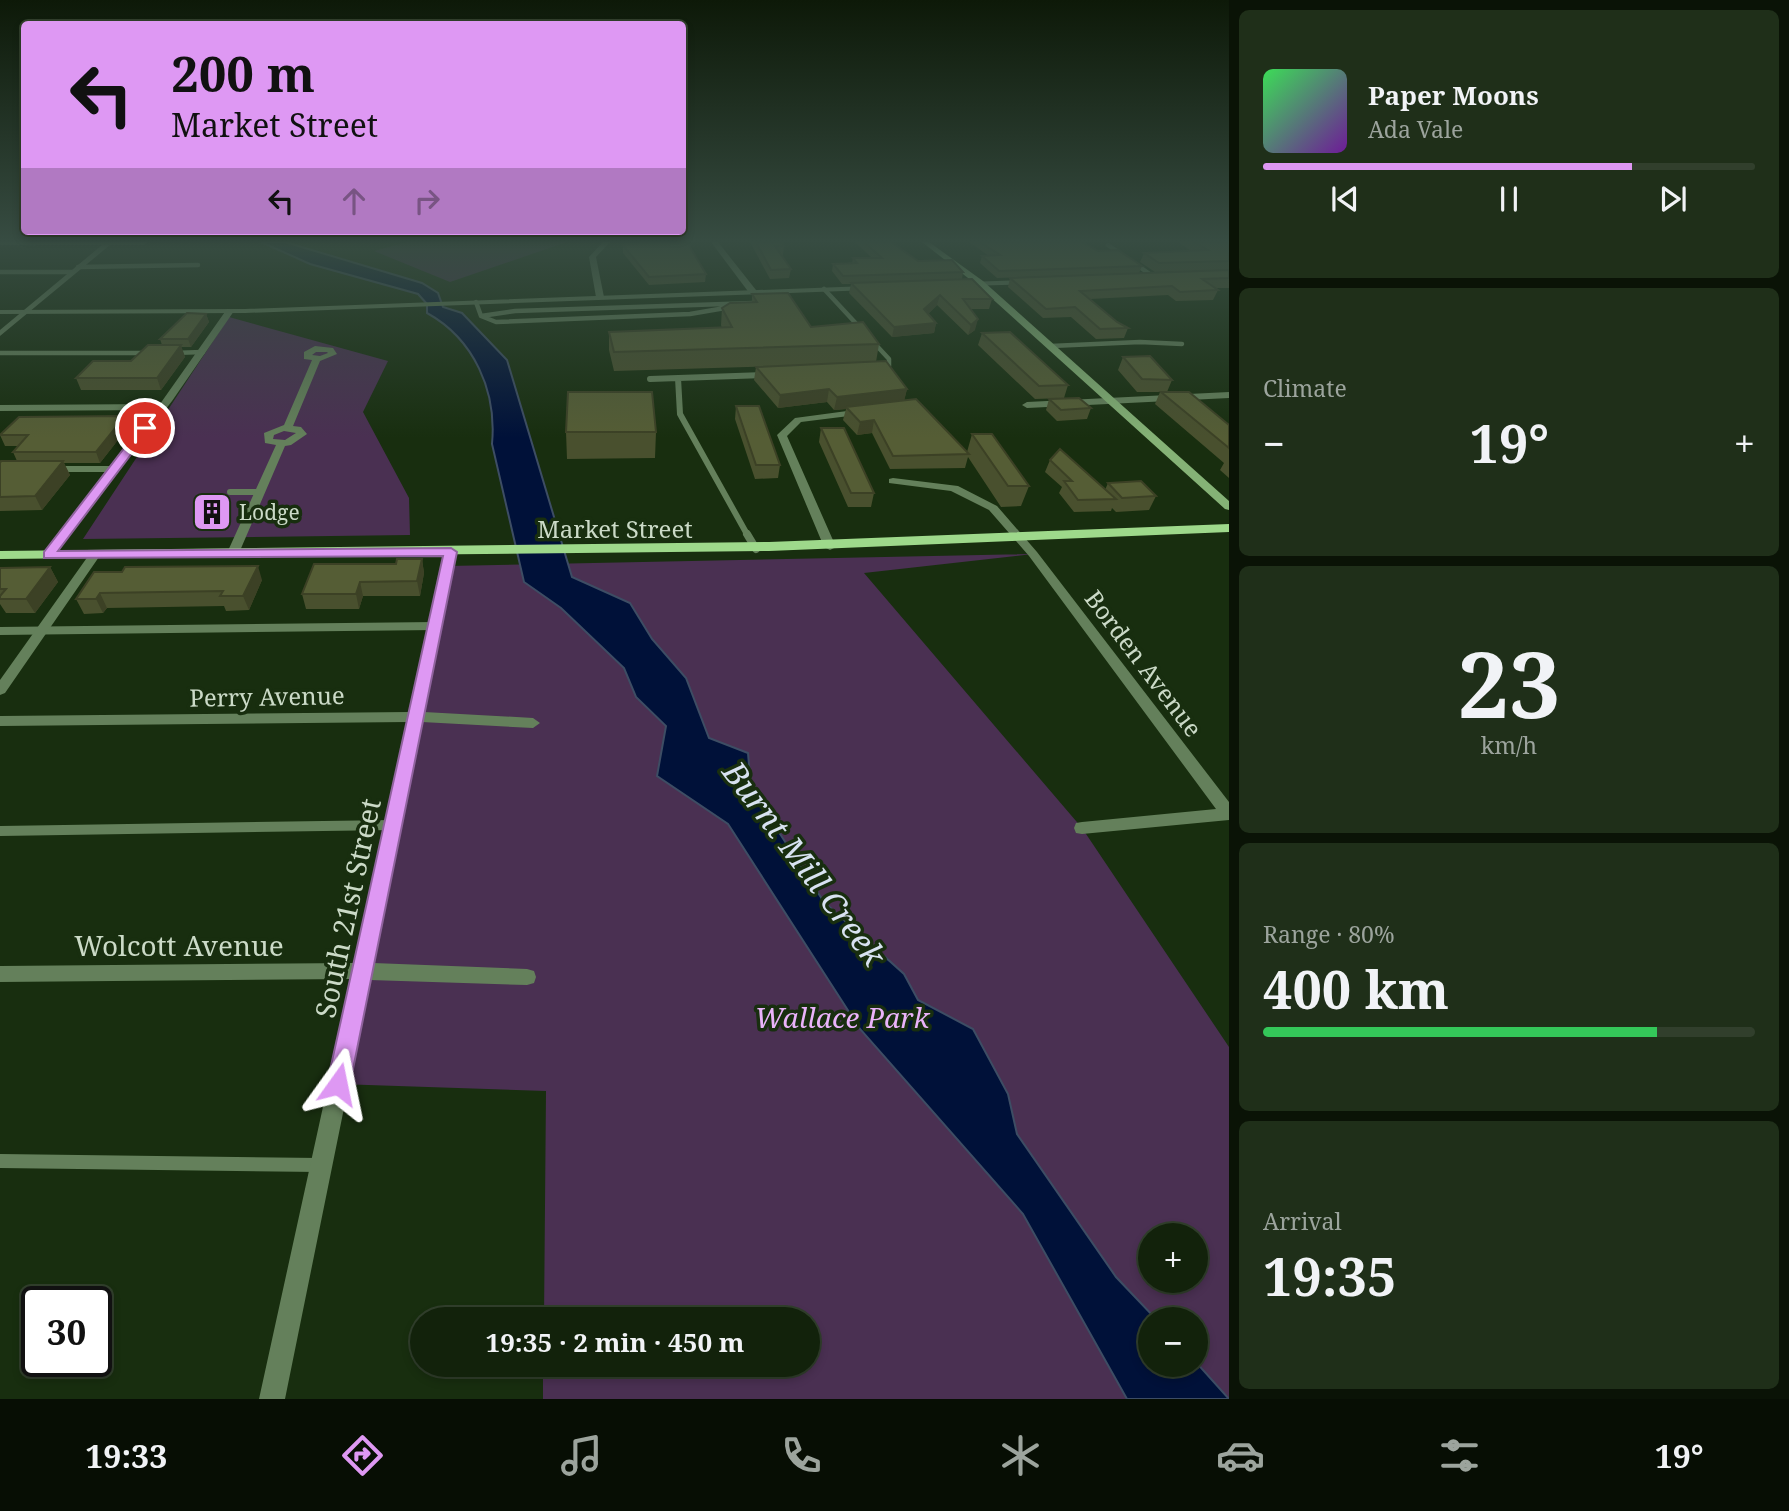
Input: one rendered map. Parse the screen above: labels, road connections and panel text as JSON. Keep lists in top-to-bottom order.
{
  "streets": {
    "main road": ["Market Street"],
    "street": [
      "Borden Avenue",
      "Perry Avenue",
      "South 21st Street",
      "Wolcott Avenue"
    ]
  },
  "crossings": [
    ["Market Street", "Borden Avenue"],
    ["Market Street", "South 21st Street"],
    ["Perry Avenue", "South 21st Street"],
    ["South 21st Street", "Wolcott Avenue"]
  ],
  "water": ["Burnt Mill Creek"],
  "parks": ["Wallace Park"],
  "places": {
    "building": ["Lodge"]
  },
  "page": {
    "turn": ["200 m", "Market Street"],
    "song": ["Paper Moons", "Ada Vale"],
    "tile": [
      "Climate",
      ["23", "km/h"],
      ["Range · 80%", "400 km"],
      ["Arrival", "19:35"]
    ],
    "heat": ["−", "19°", "+"],
    "map_buttons": ["+", "−"],
    "limit": "30",
    "trip": "19:35 · 2 min · 450 m",
    "tabs": ["19:33", "19°"]
  }
}
